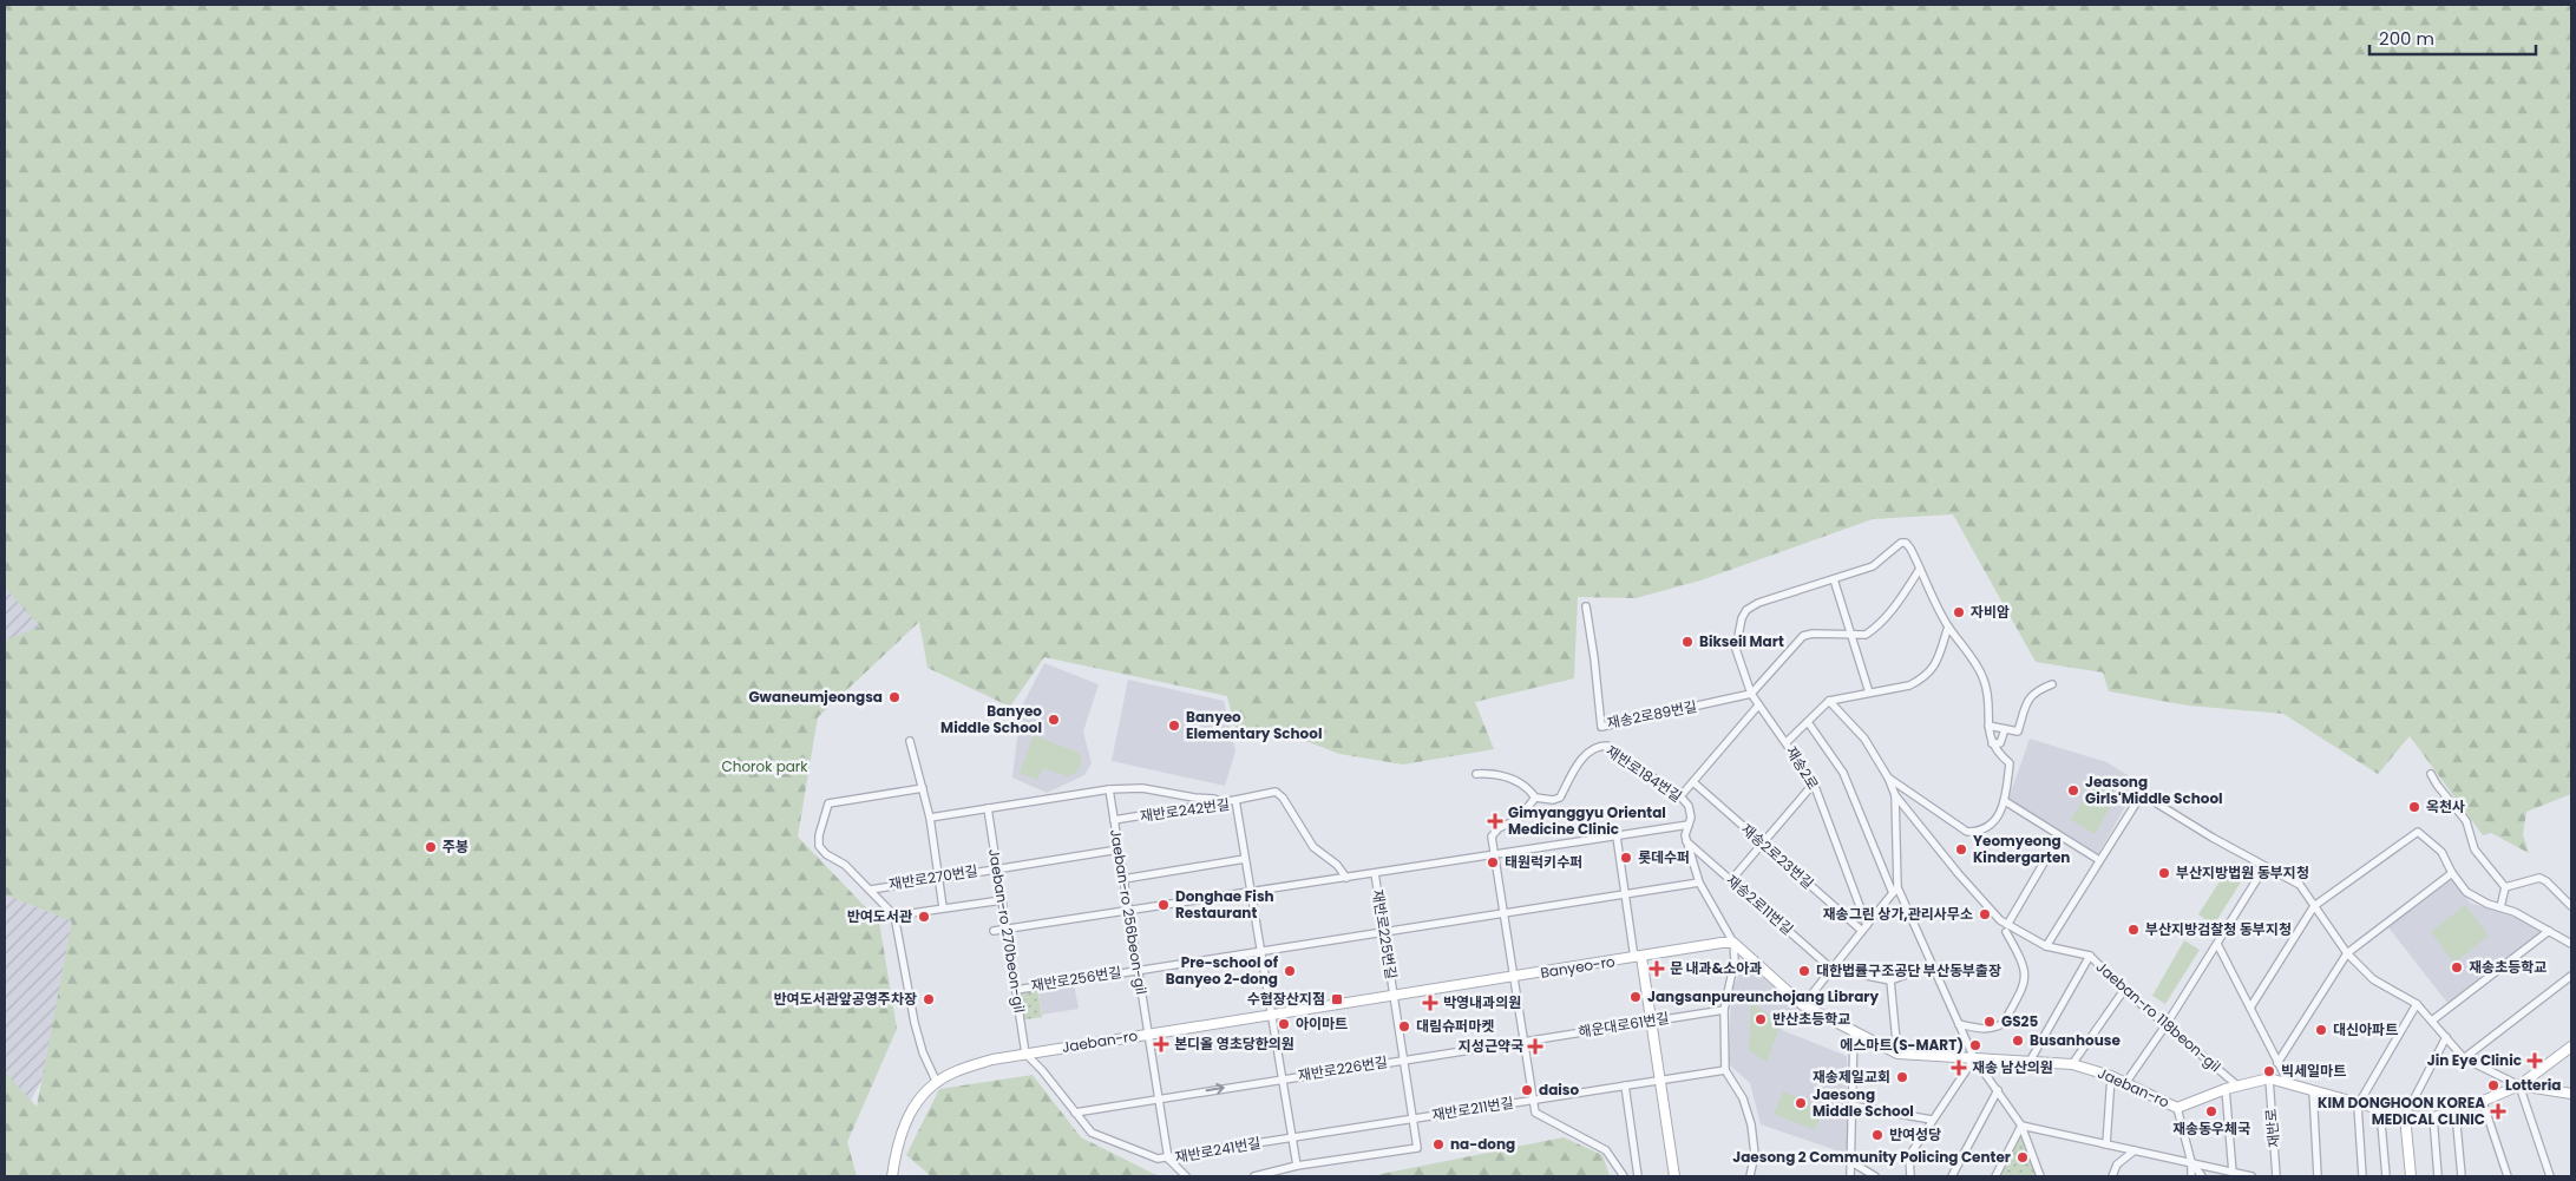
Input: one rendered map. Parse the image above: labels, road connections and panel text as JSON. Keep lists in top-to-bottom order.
{
  "streets": {
    "main road": ["Banyeo-ro", "Jaeban-ro"],
    "street": [
      "재송2로89번길",
      "재송2로",
      "재반로184번길",
      "재반로242번길",
      "재송2로23번길",
      "재반로270번길",
      "재송2로11번길",
      "Jaeban-ro 256beon-gil",
      "Jaeban-ro 270beon-gil",
      "재반로225번길",
      "재반로256번길",
      "Jaeban-ro 118beon-gil",
      "해운대로61번길",
      "재반로226번길",
      "재반로211번길",
      "재반로",
      "재반로241번길"
    ]
  },
  "crossings": [
    ["재송2로89번길", "재송2로"],
    ["재송2로", "재송2로23번길"],
    ["재반로184번길", "재송2로11번길"],
    ["재반로184번길", "Jaeban-ro"],
    ["재반로184번길", "재반로211번길"],
    ["재반로242번길", "Jaeban-ro 256beon-gil"],
    ["재반로242번길", "Jaeban-ro"],
    ["재반로270번길", "Jaeban-ro 270beon-gil"],
    ["Jaeban-ro 256beon-gil", "재반로256번길"],
    ["Jaeban-ro 256beon-gil", "Jaeban-ro"],
    ["Jaeban-ro 256beon-gil", "재반로241번길"],
    ["Jaeban-ro 270beon-gil", "재반로256번길"],
    ["Jaeban-ro 270beon-gil", "Jaeban-ro"],
    ["재반로225번길", "Jaeban-ro"],
    ["재반로225번길", "재반로226번길"],
    ["Banyeo-ro", "Jaeban-ro"],
    ["Banyeo-ro", "재반로211번길"],
    ["Jaeban-ro 118beon-gil", "Jaeban-ro"],
    ["해운대로61번길", "재반로211번길"],
    ["Jaeban-ro", "재반로226번길"],
    ["Jaeban-ro", "재반로211번길"],
    ["Jaeban-ro", "재반로"],
    ["재반로226번길", "재반로211번길"]
  ],
  "parks": ["Chorok park"],
  "places": {
    "other": [
      "자비암",
      "Bikseil Mart",
      "Gwaneumjeongsa",
      "Banyeo Middle School",
      "Banyeo Elementary School",
      "Jeasong Girls'Middle School",
      "옥천사",
      "주봉",
      "Yeomyeong Kindergarten",
      "롯데수퍼",
      "태원럭키수퍼",
      "부산지방법원 동부지청",
      "Donghae Fish Restaurant",
      "재송그린 상가,관리사무소",
      "반여도서관",
      "부산지방검찰청 동부지청",
      "재송초등학교",
      "Pre-school of Banyeo 2-dong",
      "대한법률구조공단 부산동부출장",
      "Jangsanpureunchojang Library",
      "반여도서관앞공영주차장",
      "반산초등학교",
      "GS25",
      "아이마트",
      "대림슈퍼마켓",
      "대신아파트",
      "Busanhouse",
      "에스마트(S-MART)",
      "빅세일마트",
      "재송제일교회",
      "Lotteria",
      "daiso",
      "Jaesong Middle School",
      "재송동우체국",
      "반여성당",
      "na-dong",
      "Jaesong 2 Community Policing Center"
    ],
    "health": [
      "Gimyanggyu Oriental Medicine Clinic",
      "문 내과&소아과",
      "박영내과의원",
      "본디올 영초당한의원",
      "지성근약국",
      "Jin Eye Clinic",
      "재송 남산의원",
      "KIM DONGHOON KOREA MEDICAL CLINIC"
    ],
    "transit": ["수협장산지점"]
  },
  "scale_bar": "200 m"
}
